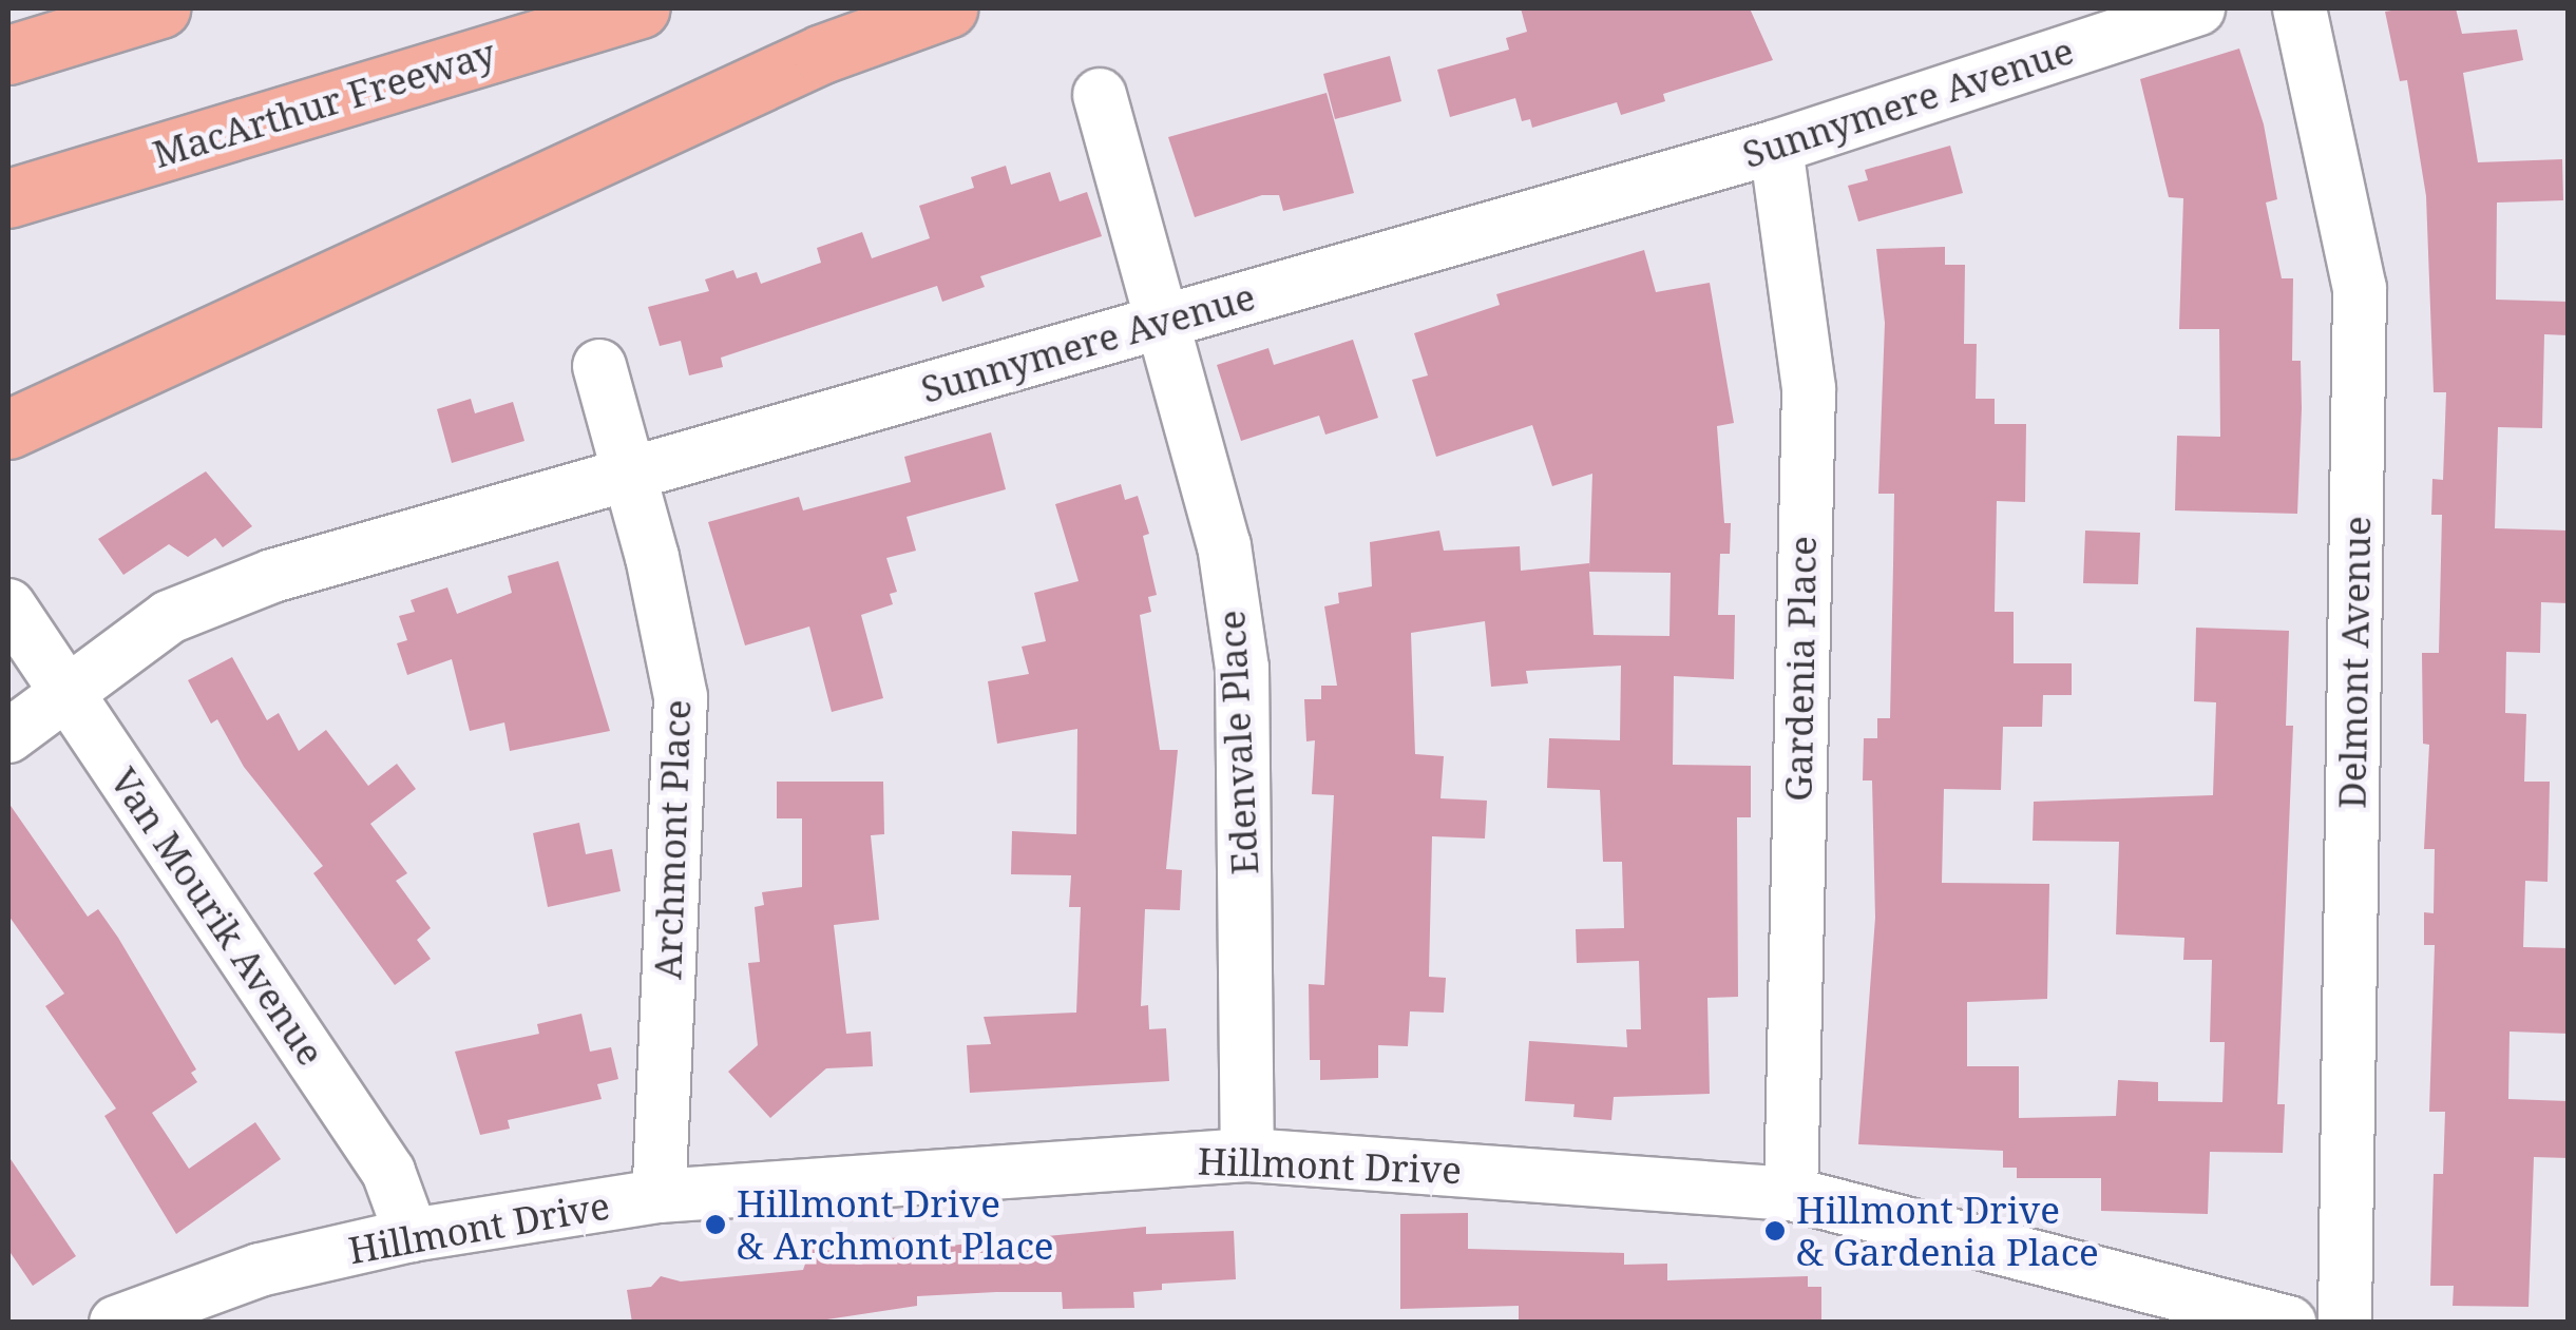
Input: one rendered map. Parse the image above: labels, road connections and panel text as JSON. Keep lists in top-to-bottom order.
{
  "streets": {
    "highway": ["MacArthur Freeway"],
    "street": [
      "Sunnymere Avenue",
      "Delmont Avenue",
      "Gardenia Place",
      "Edenvale Place",
      "Archmont Place",
      "Van Mourik Avenue",
      "Hillmont Drive"
    ]
  },
  "crossings": [
    ["Sunnymere Avenue", "Gardenia Place"],
    ["Sunnymere Avenue", "Edenvale Place"],
    ["Sunnymere Avenue", "Archmont Place"],
    ["Sunnymere Avenue", "Van Mourik Avenue"],
    ["Gardenia Place", "Hillmont Drive"],
    ["Edenvale Place", "Hillmont Drive"],
    ["Archmont Place", "Hillmont Drive"],
    ["Van Mourik Avenue", "Hillmont Drive"]
  ],
  "places": ["Hillmont Drive & Archmont Place", "Hillmont Drive & Gardenia Place"]
}
